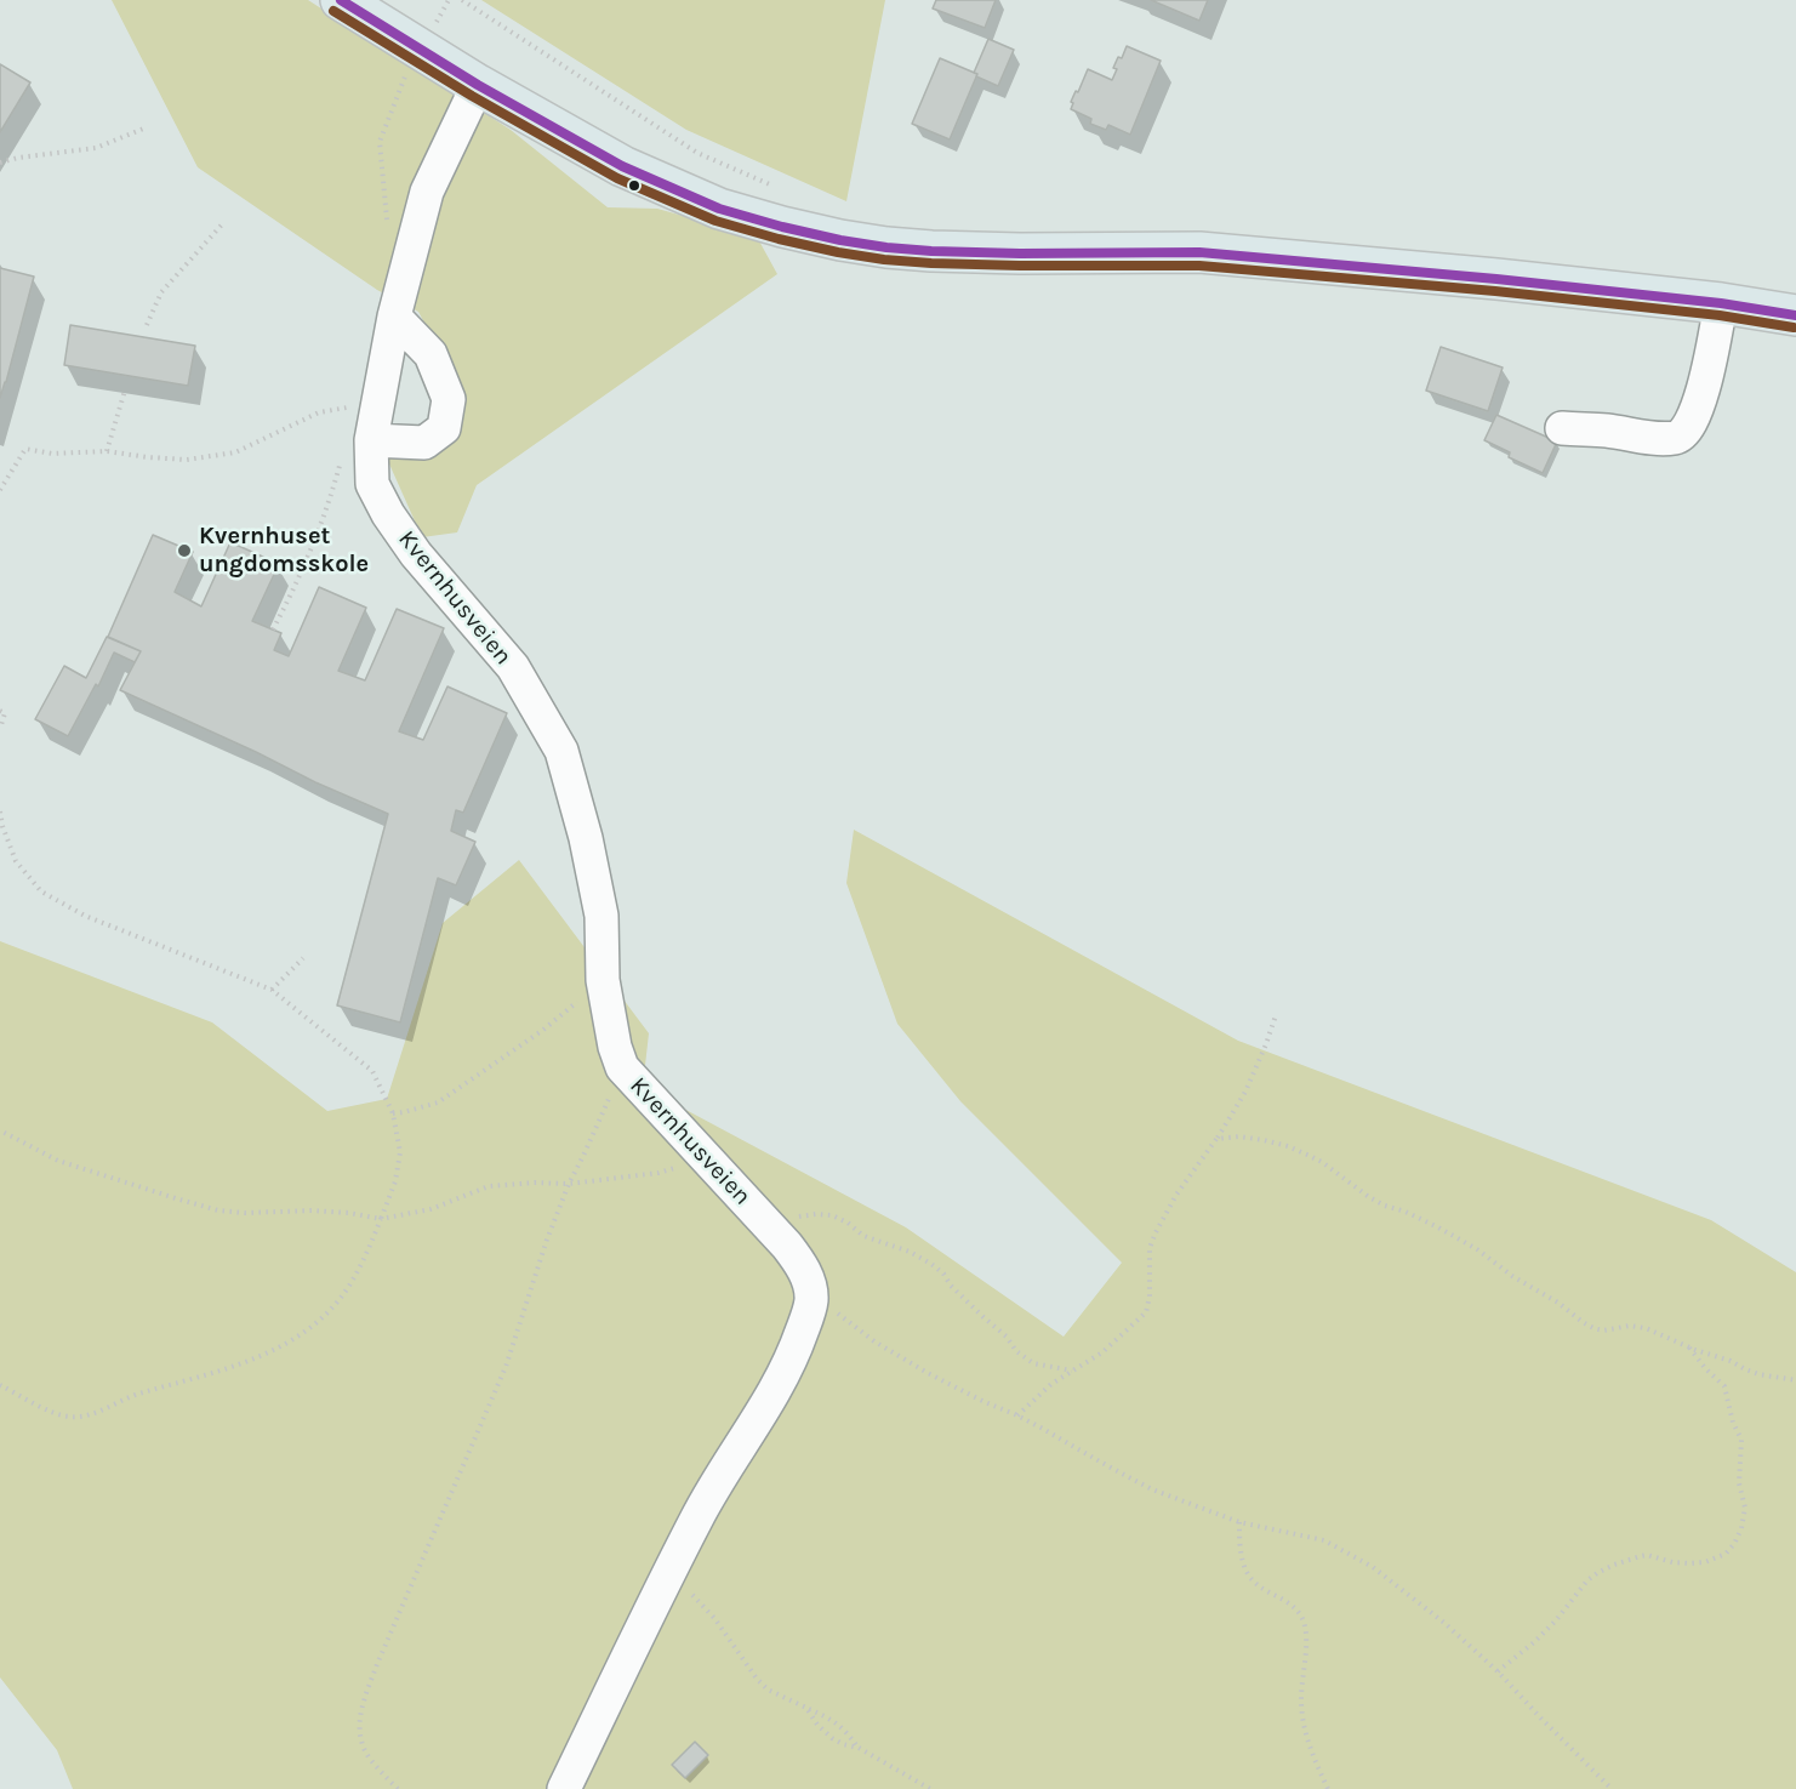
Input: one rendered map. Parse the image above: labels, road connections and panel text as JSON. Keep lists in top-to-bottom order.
{
  "streets": {
    "street": ["Kvernhusveien"]
  },
  "places": ["Kvernhuset ungdomsskole"]
}
